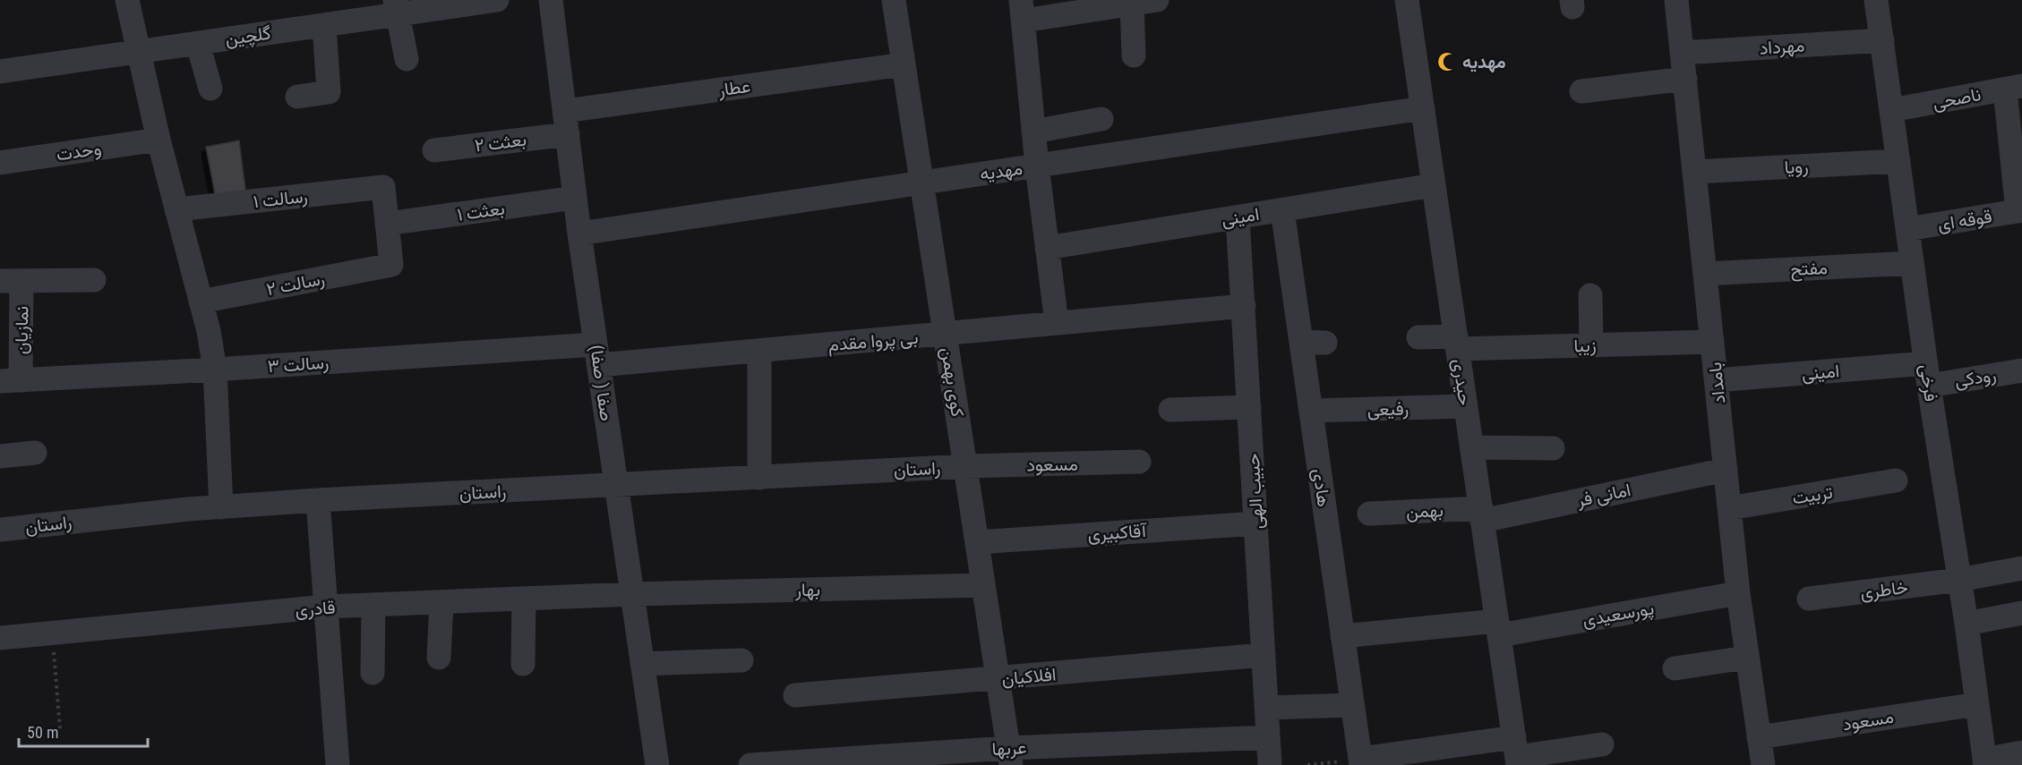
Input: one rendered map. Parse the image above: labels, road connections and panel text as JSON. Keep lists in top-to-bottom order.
{
  "streets": {
    "street": [
      "گلچین",
      "مهرداد",
      "عطار",
      "ناصحی",
      "بعثت ۲",
      "وحدت",
      "رویا",
      "مهدیه",
      "رسالت ۱",
      "بعثت ۱",
      "امینی",
      "قوقه ای",
      "مفتح",
      "رسالت ۲",
      "نمازیان",
      "بی پروا مقدم",
      "زیبا",
      "رسالت ۳",
      "رودکی",
      "کوی بهمن",
      "حیدری",
      "صفا ( صفا)",
      "بامداد",
      "فرخی",
      "رفیعی",
      "مسعود",
      "راستان",
      "هادی",
      "حبیب الهی",
      "امانی فر",
      "تربیت",
      "بهمن",
      "آقاکبیری",
      "بهار",
      "خاطری",
      "قادری",
      "پورسعیدی",
      "افلاکیان",
      "عربها"
    ]
  },
  "crossings": [
    ["مهرداد", "بامداد"],
    ["مهرداد", "فرخی"],
    ["عطار", "کوی بهمن"],
    ["عطار", "صفا ( صفا)"],
    ["ناصحی", "فرخی"],
    ["بعثت ۲", "صفا ( صفا)"],
    ["رویا", "بامداد"],
    ["رویا", "فرخی"],
    ["مهدیه", "کوی بهمن"],
    ["مهدیه", "حیدری"],
    ["مهدیه", "صفا ( صفا)"],
    ["رسالت ۱", "بعثت ۱"],
    ["رسالت ۱", "رسالت ۲"],
    ["بعثت ۱", "رسالت ۲"],
    ["بعثت ۱", "صفا ( صفا)"],
    ["امینی", "رودکی"],
    ["امینی", "حیدری"],
    ["امینی", "بامداد"],
    ["امینی", "فرخی"],
    ["امینی", "هادی"],
    ["امینی", "حبیب الهی"],
    ["قوقه ای", "فرخی"],
    ["مفتح", "بامداد"],
    ["مفتح", "فرخی"],
    ["نمازیان", "رسالت ۳"],
    ["بی پروا مقدم", "رسالت ۳"],
    ["بی پروا مقدم", "کوی بهمن"],
    ["بی پروا مقدم", "صفا ( صفا)"],
    ["بی پروا مقدم", "حبیب الهی"],
    ["زیبا", "حیدری"],
    ["زیبا", "بامداد"],
    ["رسالت ۳", "صفا ( صفا)"],
    ["رودکی", "فرخی"],
    ["کوی بهمن", "مسعود"],
    ["کوی بهمن", "راستان"],
    ["کوی بهمن", "آقاکبیری"],
    ["کوی بهمن", "بهار"],
    ["کوی بهمن", "افلاکیان"],
    ["کوی بهمن", "عربها"],
    ["حیدری", "رفیعی"],
    ["حیدری", "امانی فر"],
    ["حیدری", "بهمن"],
    ["حیدری", "پورسعیدی"],
    ["صفا ( صفا)", "راستان"],
    ["صفا ( صفا)", "بهار"],
    ["صفا ( صفا)", "قادری"],
    ["بامداد", "مسعود"],
    ["بامداد", "امانی فر"],
    ["بامداد", "تربیت"],
    ["بامداد", "پورسعیدی"],
    ["فرخی", "مسعود"],
    ["فرخی", "خاطری"],
    ["رفیعی", "هادی"],
    ["مسعود", "راستان"],
    ["هادی", "پورسعیدی"],
    ["حبیب الهی", "آقاکبیری"],
    ["حبیب الهی", "افلاکیان"],
    ["حبیب الهی", "عربها"],
    ["امانی فر", "بهمن"],
    ["بهار", "قادری"]
  ],
  "places": {
    "mosque": ["مهدیه"]
  },
  "scale_bar": "50 m"
}
